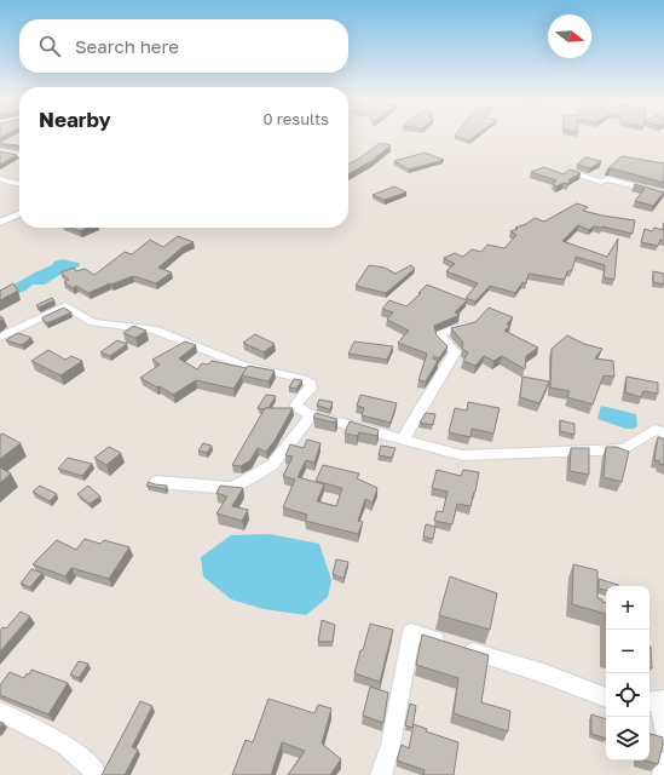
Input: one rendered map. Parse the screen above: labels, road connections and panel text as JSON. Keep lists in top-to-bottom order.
{
  "north": "right",
  "page": {
    "search": "Search here",
    "heading": ["Nearby", "0 results"],
    "map_buttons": ["+", "−"]
  }
}
